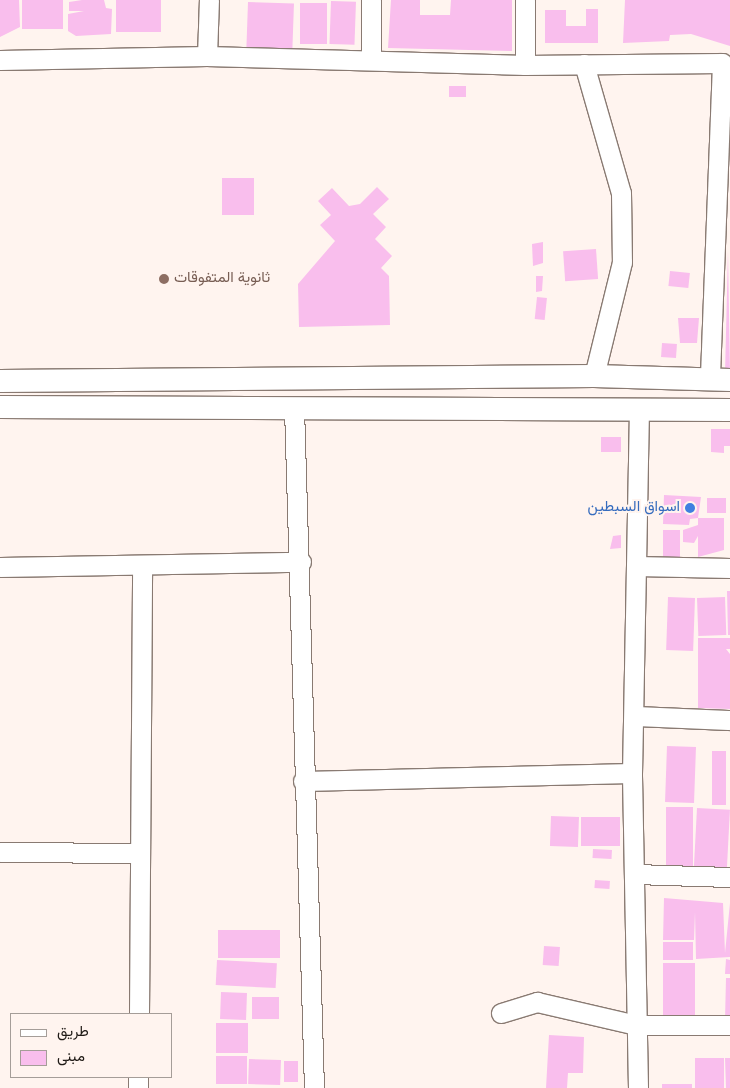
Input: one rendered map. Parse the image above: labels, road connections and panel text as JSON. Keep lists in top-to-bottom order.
{
  "places": ["ثانوية المتفوقات", "اسواق السبطين"],
  "legend": ["طريق", "مبنى"]
}
